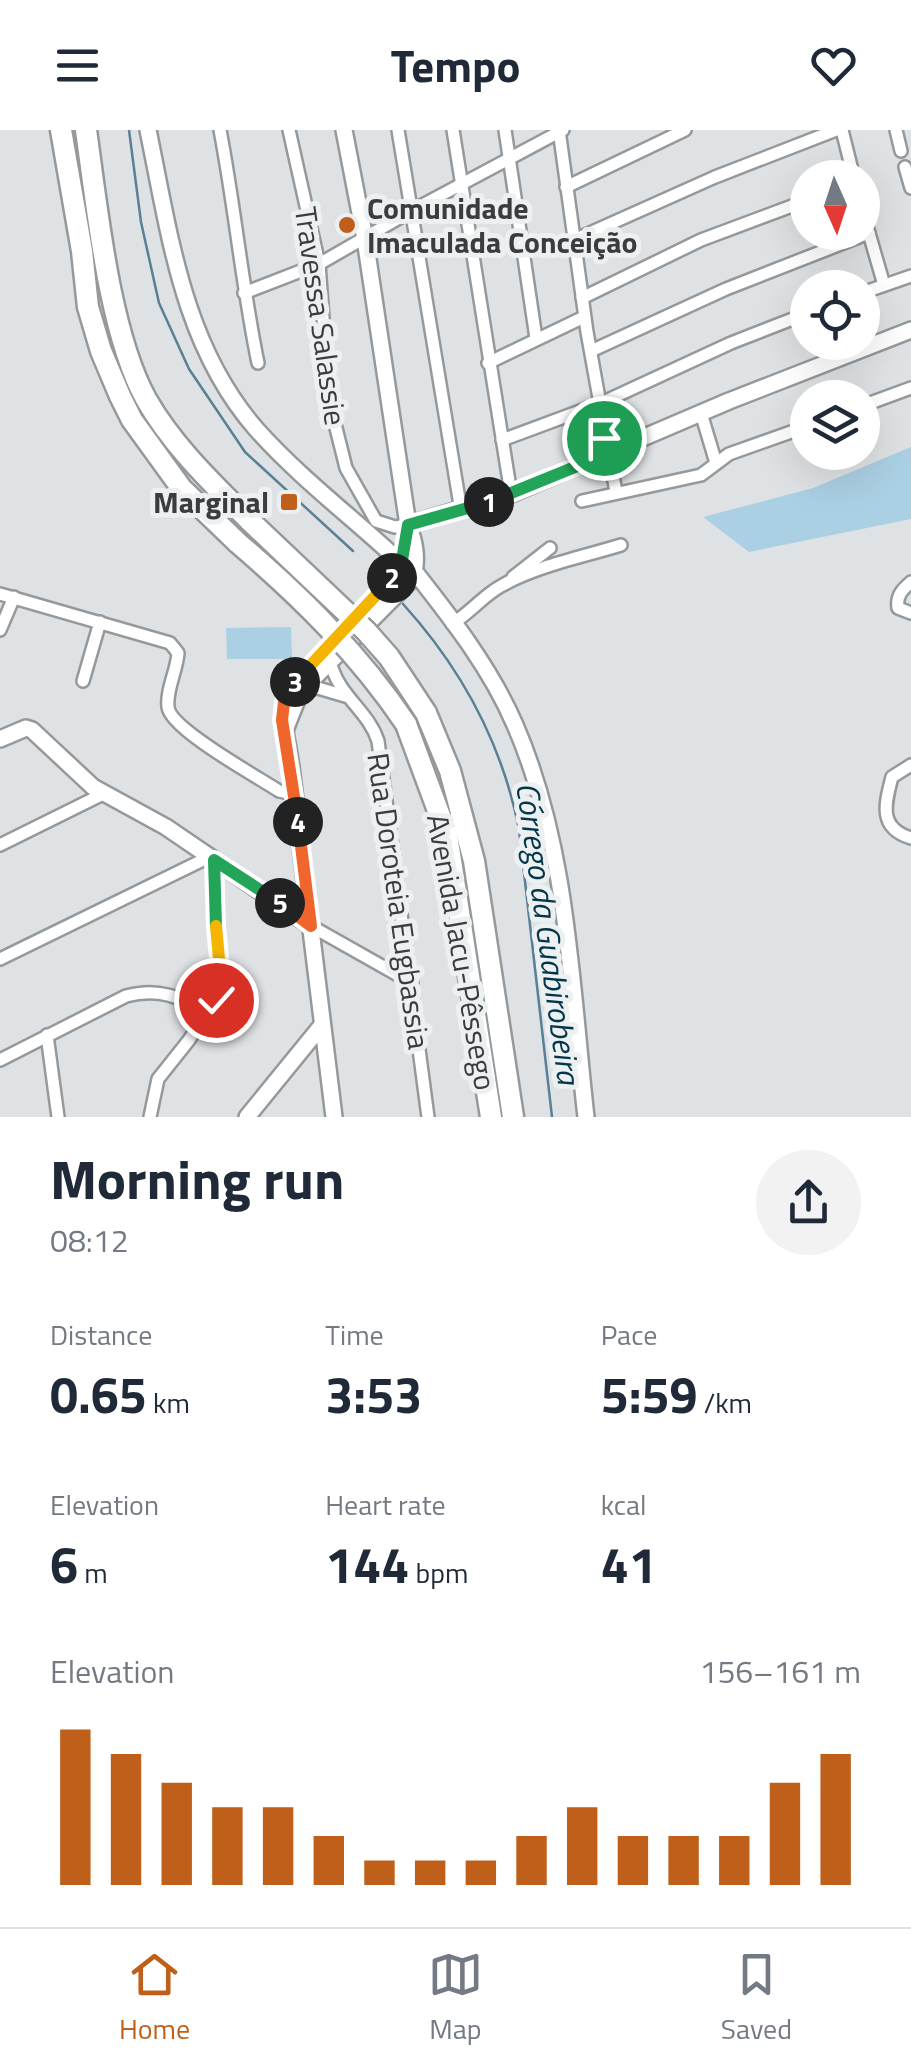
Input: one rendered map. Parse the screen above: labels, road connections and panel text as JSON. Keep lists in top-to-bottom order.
{
  "streets": {
    "highway": ["Avenida Jacu-Pêssego"],
    "street": ["Travessa Salassie", "Rua Doroteia Eugbassia"]
  },
  "water": ["Córrego da Guabirobeira"],
  "places": {
    "other": ["Comunidade Imaculada Conceição"],
    "transit": ["Marginal"]
  },
  "north": "bottom",
  "page": {
    "header": "Tempo",
    "pins": [
      "1",
      "2",
      "3",
      "4",
      "5"
    ],
    "heading": ["Morning run", "08:12"],
    "stats": [
      ["Distance", "0.65 km"],
      ["Time", "3:53"],
      ["Pace", "5:59 /km"],
      ["Elevation", "6 m"],
      ["Heart rate", "144 bpm"],
      ["kcal", "41"]
    ],
    "chart": ["Elevation", "156–161 m"],
    "tabs": ["Home", "Map", "Saved"]
  }
}
